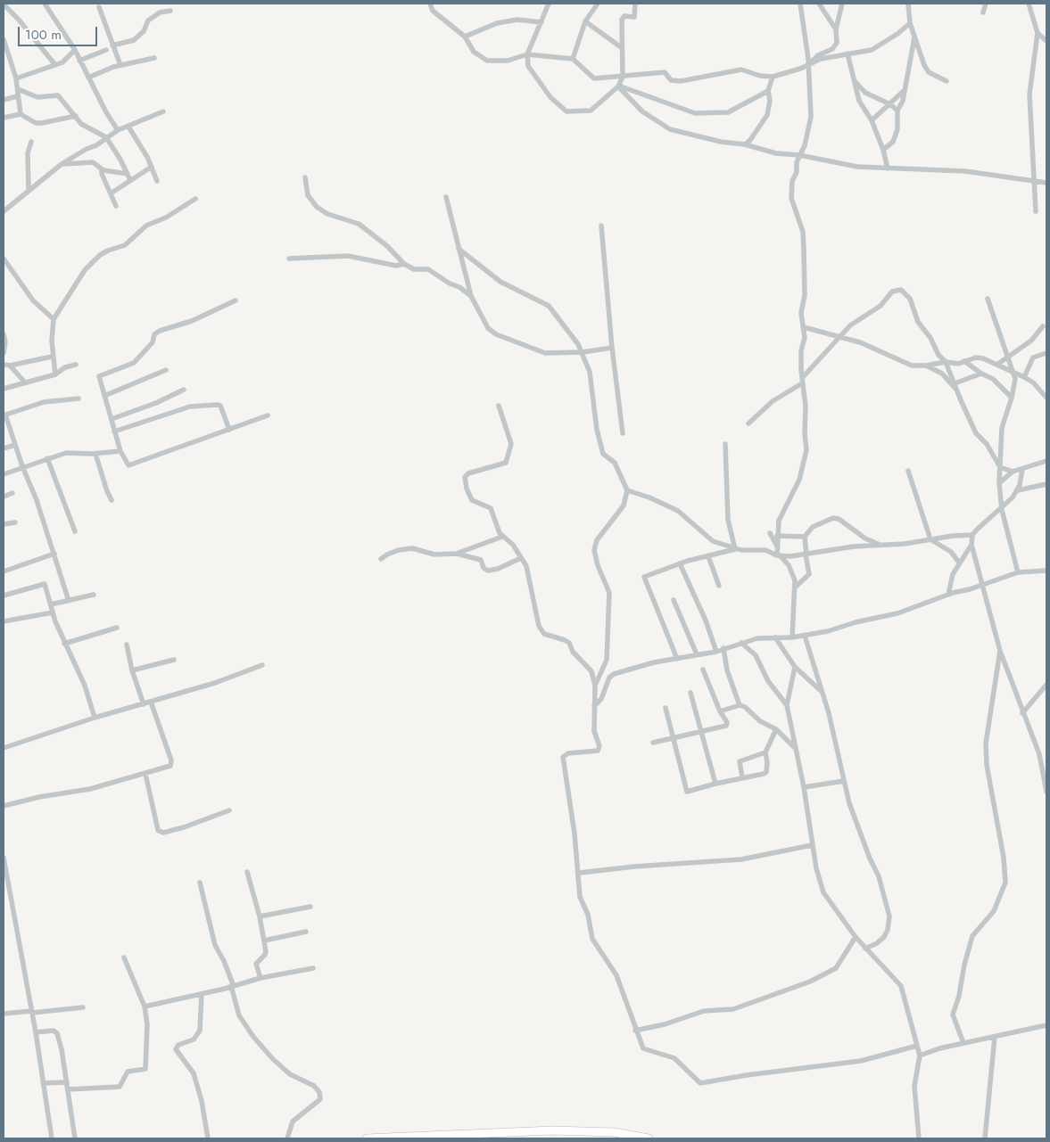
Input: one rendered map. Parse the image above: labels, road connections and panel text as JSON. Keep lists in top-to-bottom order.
{
  "scale_bar": "100 m"
}
